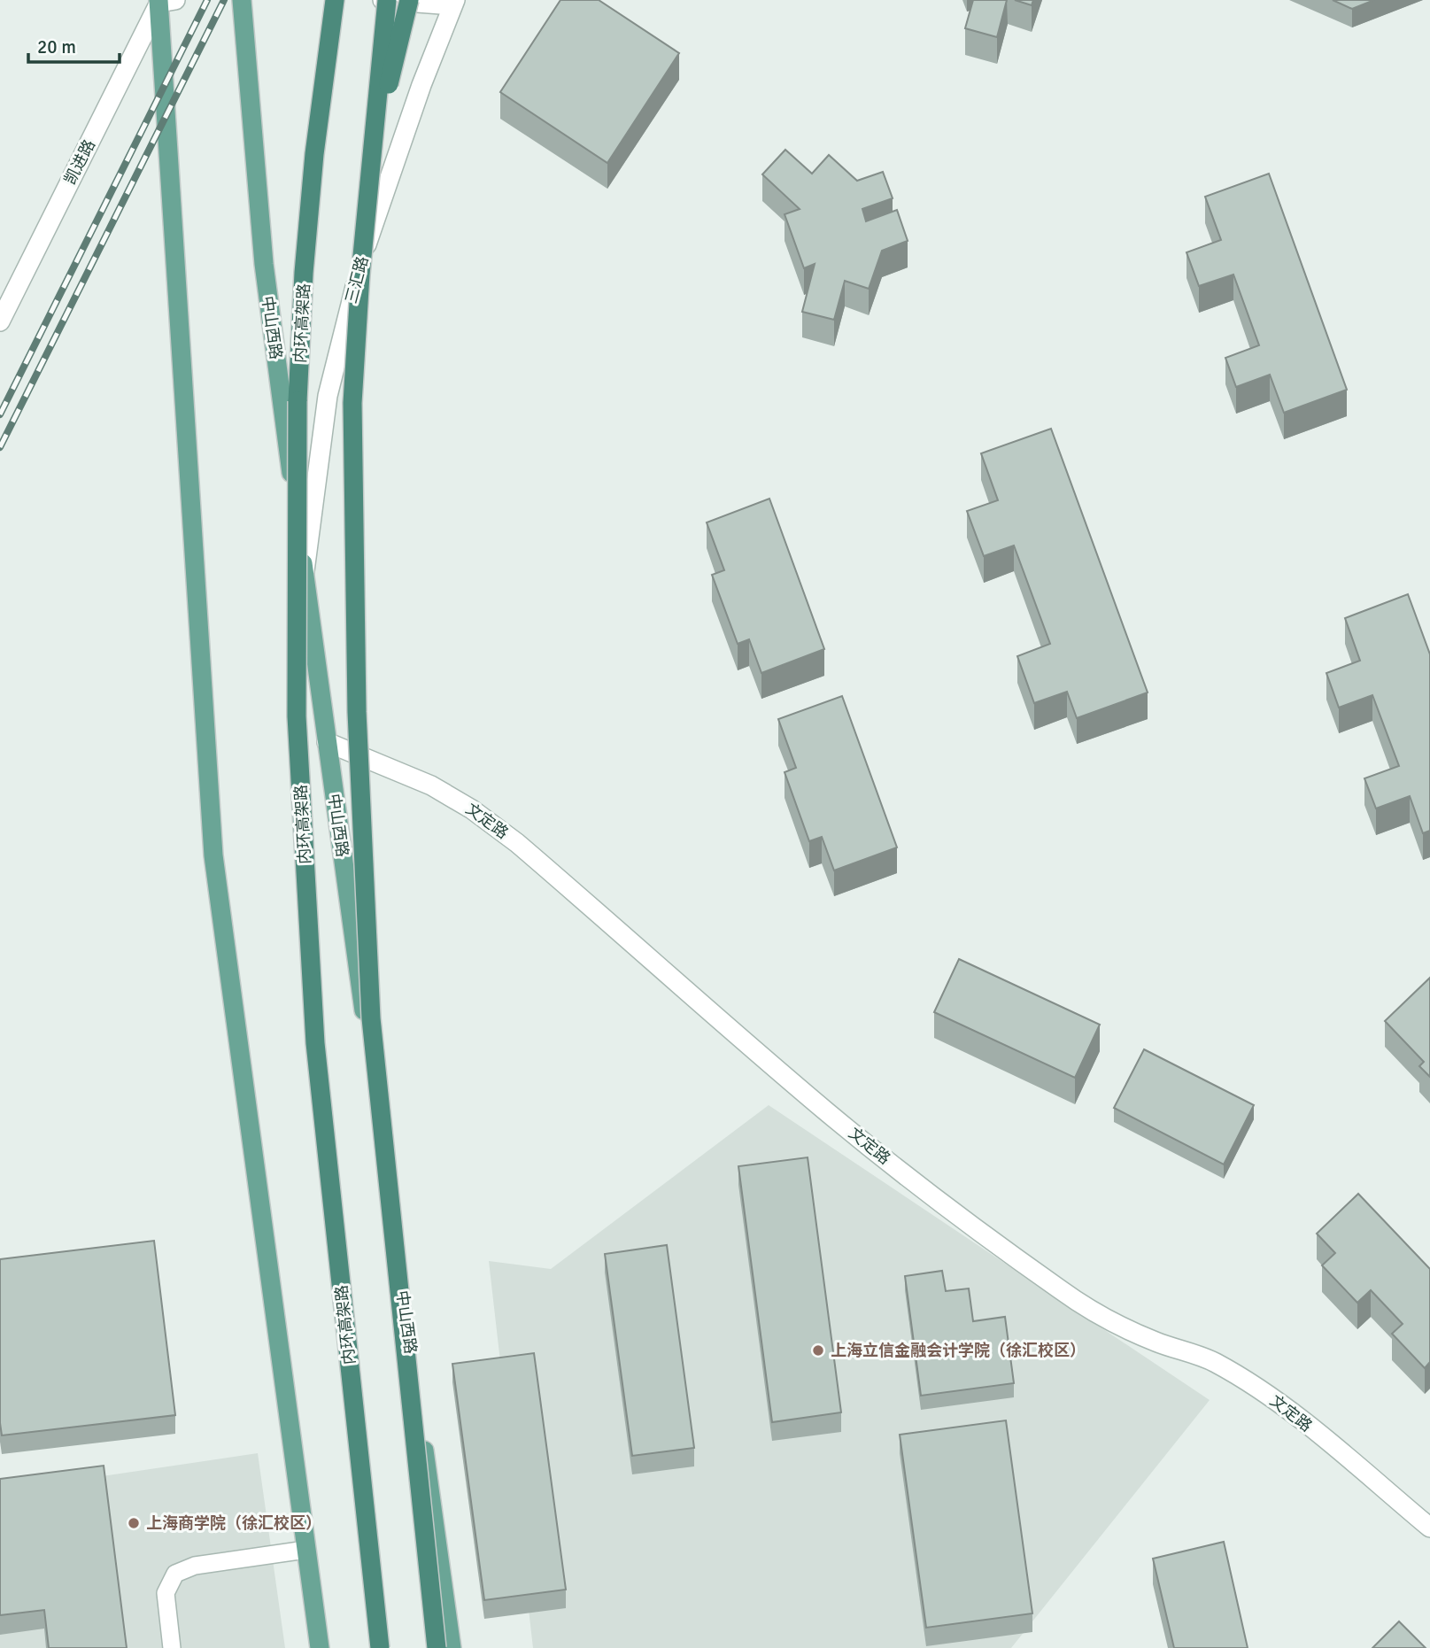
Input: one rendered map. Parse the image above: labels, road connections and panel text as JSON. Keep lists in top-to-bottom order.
{
  "streets": {
    "highway": ["内环高架路"],
    "main road": ["中山西路"],
    "street": ["凯进路", "三汇路", "文定路"]
  },
  "crossings": [
    ["三汇路", "中山西路"],
    ["中山西路", "文定路"]
  ],
  "places": ["上海立信金融会计学院（徐汇校区）", "上海商学院（徐汇校区）"],
  "scale_bar": "20 m"
}
